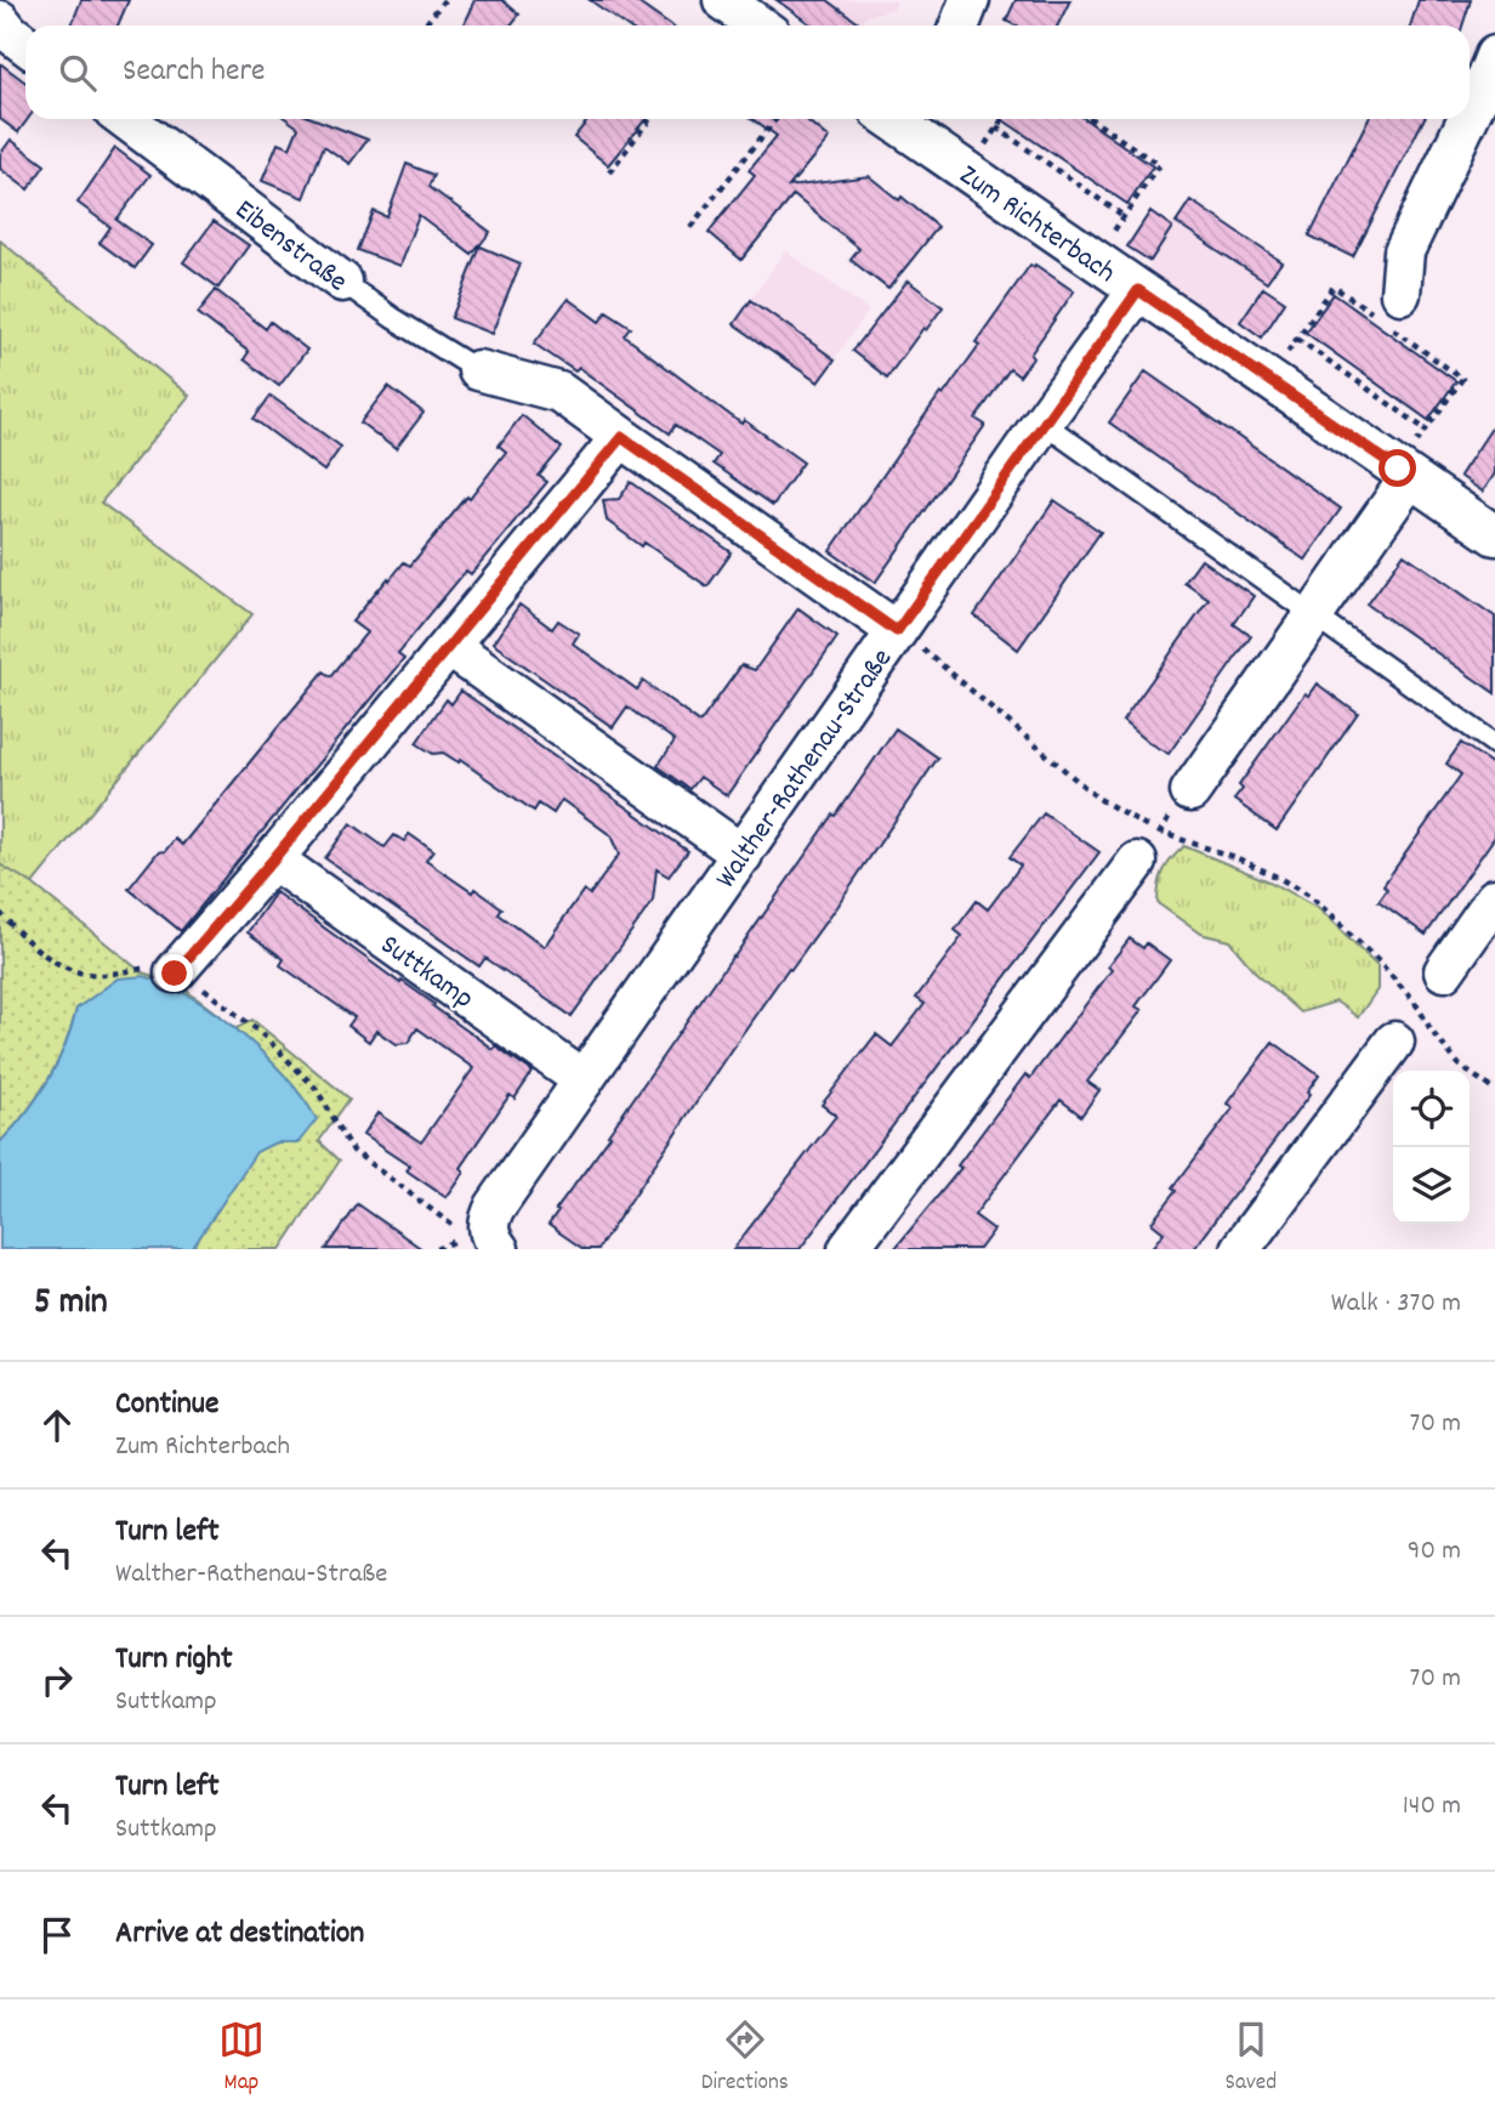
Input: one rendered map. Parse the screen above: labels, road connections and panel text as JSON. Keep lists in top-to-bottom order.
{
  "streets": {
    "street": [
      "Zum Richterbach",
      "Eibenstraße",
      "Walther-Rathenau-Straße",
      "Suttkamp"
    ]
  },
  "crossings": [
    ["Zum Richterbach", "Walther-Rathenau-Straße"],
    ["Walther-Rathenau-Straße", "Suttkamp"]
  ],
  "page": {
    "search": "Search here",
    "heading": ["5 min", "Walk · 370 m"],
    "list": [
      ["Continue", "Zum Richterbach", "70 m"],
      ["Turn left", "Walther-Rathenau-Straße", "90 m"],
      ["Turn right", "Suttkamp", "70 m"],
      ["Turn left", "Suttkamp", "140 m"],
      "Arrive at destination"
    ],
    "nav": ["Map", "Directions", "Saved"]
  }
}
